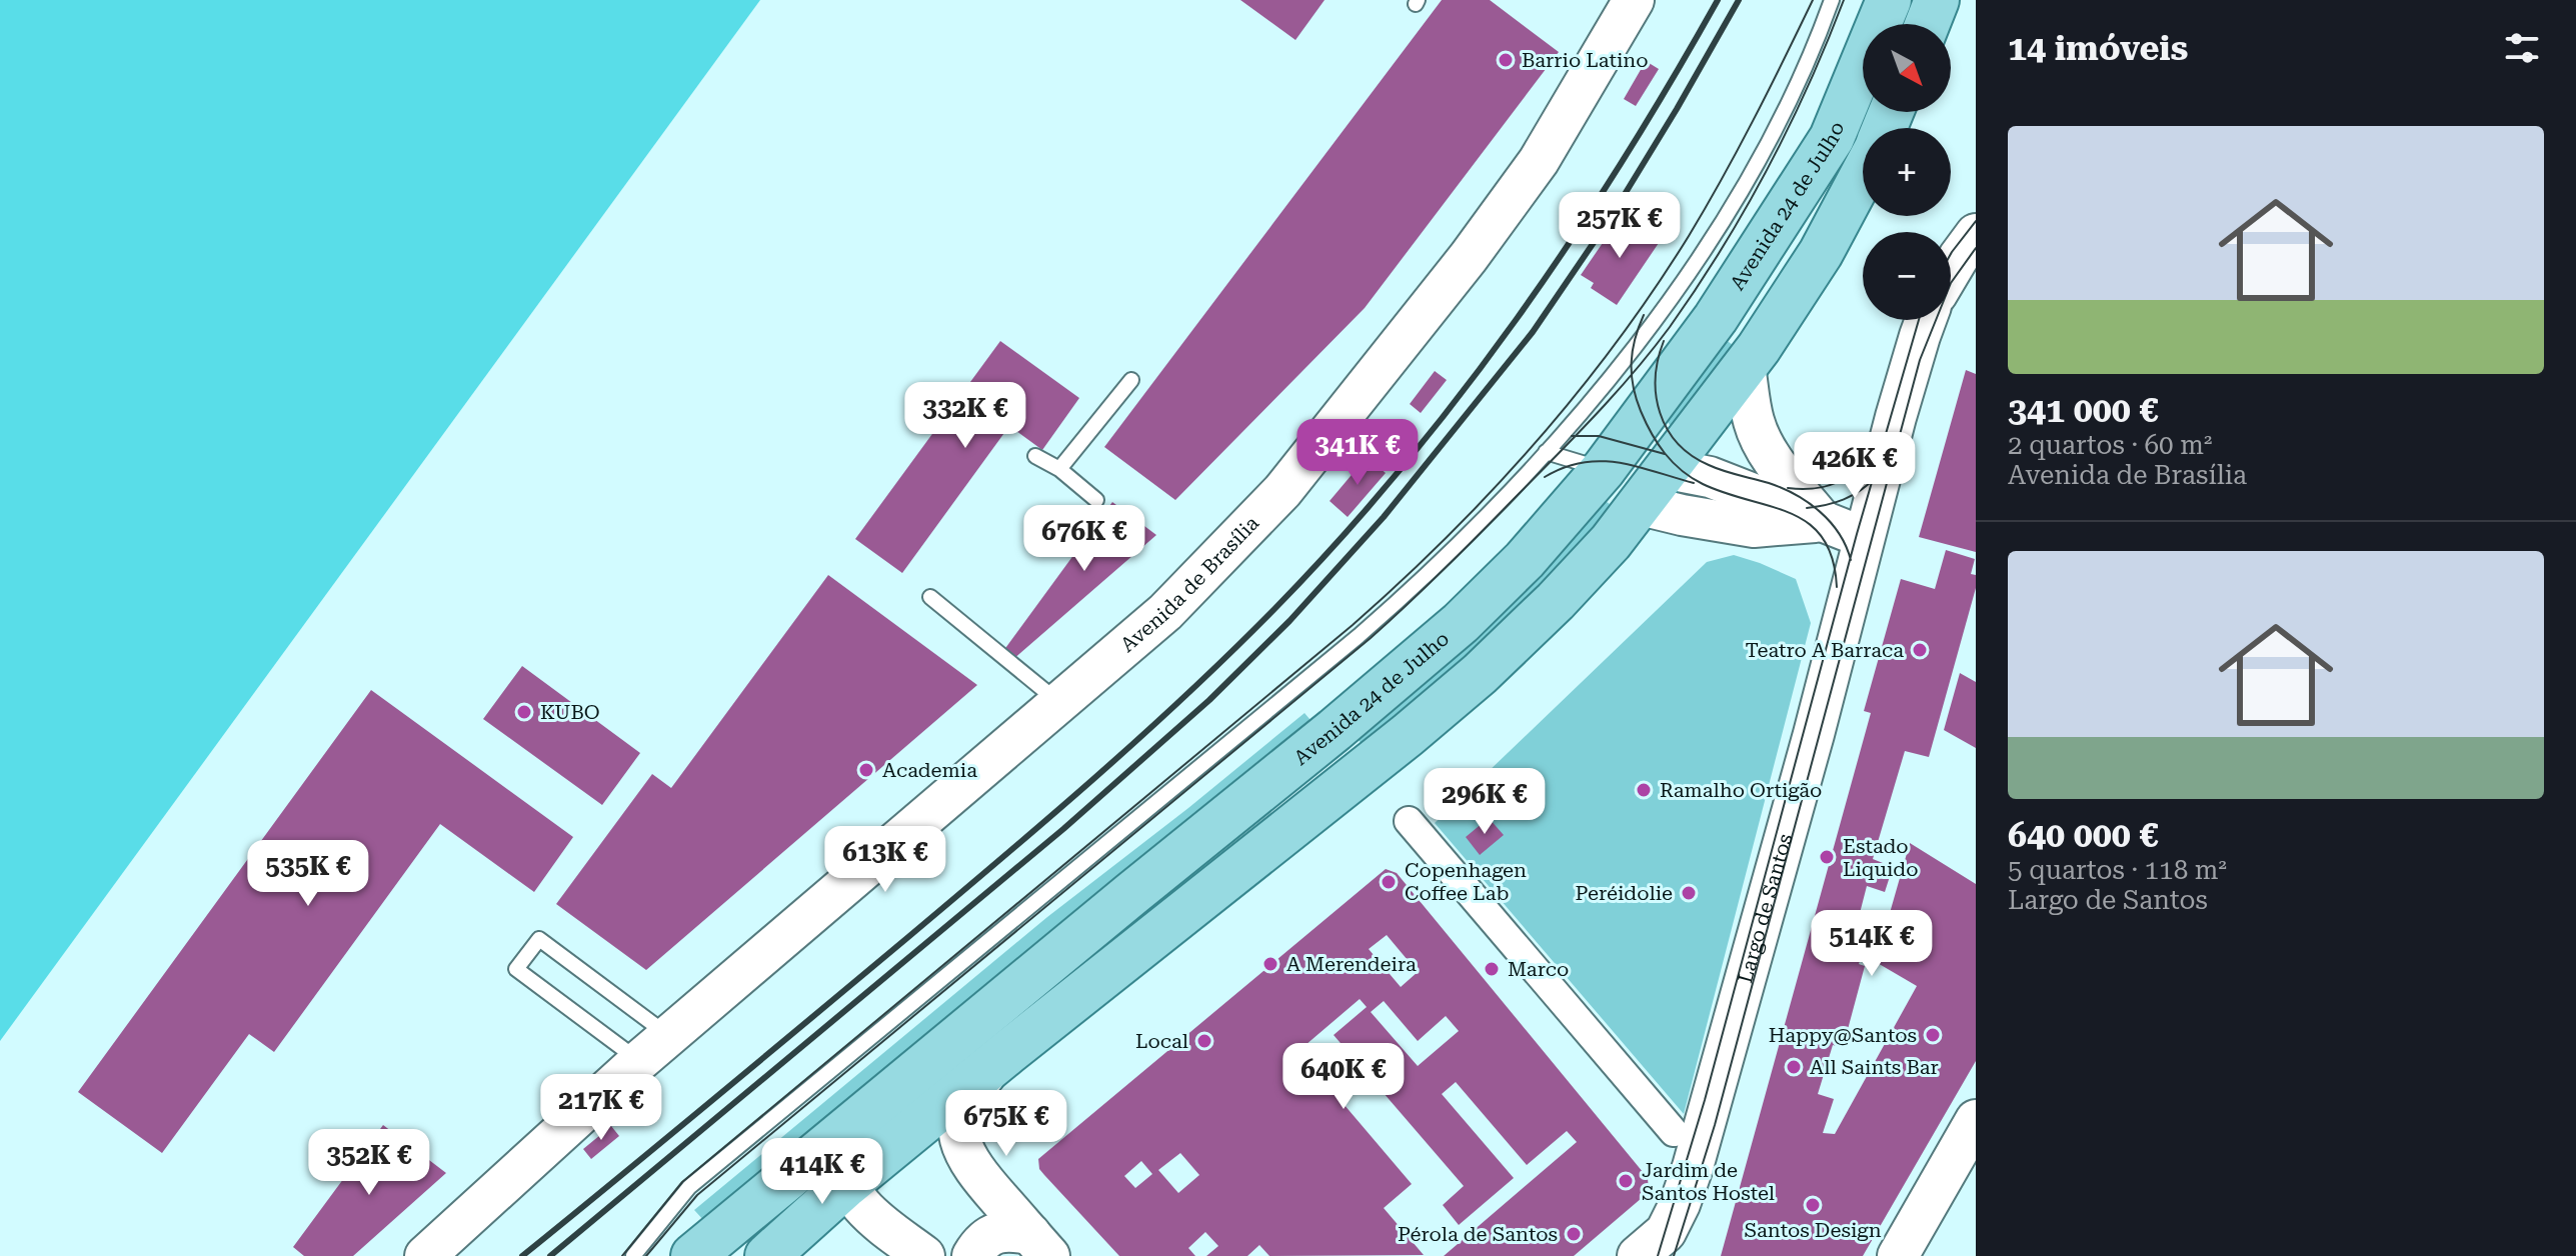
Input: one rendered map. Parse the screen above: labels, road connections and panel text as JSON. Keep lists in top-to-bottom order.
{
  "streets": {
    "main road": ["Avenida 24 de Julho"],
    "street": ["Avenida de Brasília", "Largo de Santos"]
  },
  "places": [
    "Barrio Latino",
    "Teatro A Barraca",
    "KUBO",
    "Academia",
    "Ramalho Ortigão",
    "Estado Liquido",
    "Copenhagen Coffee Lab",
    "Peréidolie",
    "A Merendeira",
    "Marco",
    "Happy@Santos",
    "Local",
    "All Saints Bar",
    "Jardim de Santos Hostel",
    "Santos Design",
    "Pérola de Santos"
  ],
  "north": "bottom right",
  "page": {
    "heading": "14 imóveis",
    "map_buttons": ["+", "−"],
    "list": [
      {
        "name": "341 000 €",
        "note": "2 quartos · 60 m² · Avenida de Brasília"
      },
      {
        "name": "640 000 €",
        "note": "5 quartos · 118 m² · Largo de Santos"
      }
    ],
    "price": [
      "257K €",
      "332K €",
      "341K €",
      "426K €",
      "676K €",
      "296K €",
      "613K €",
      "535K €",
      "514K €",
      "640K €",
      "217K €",
      "675K €",
      "352K €",
      "414K €"
    ]
  }
}
